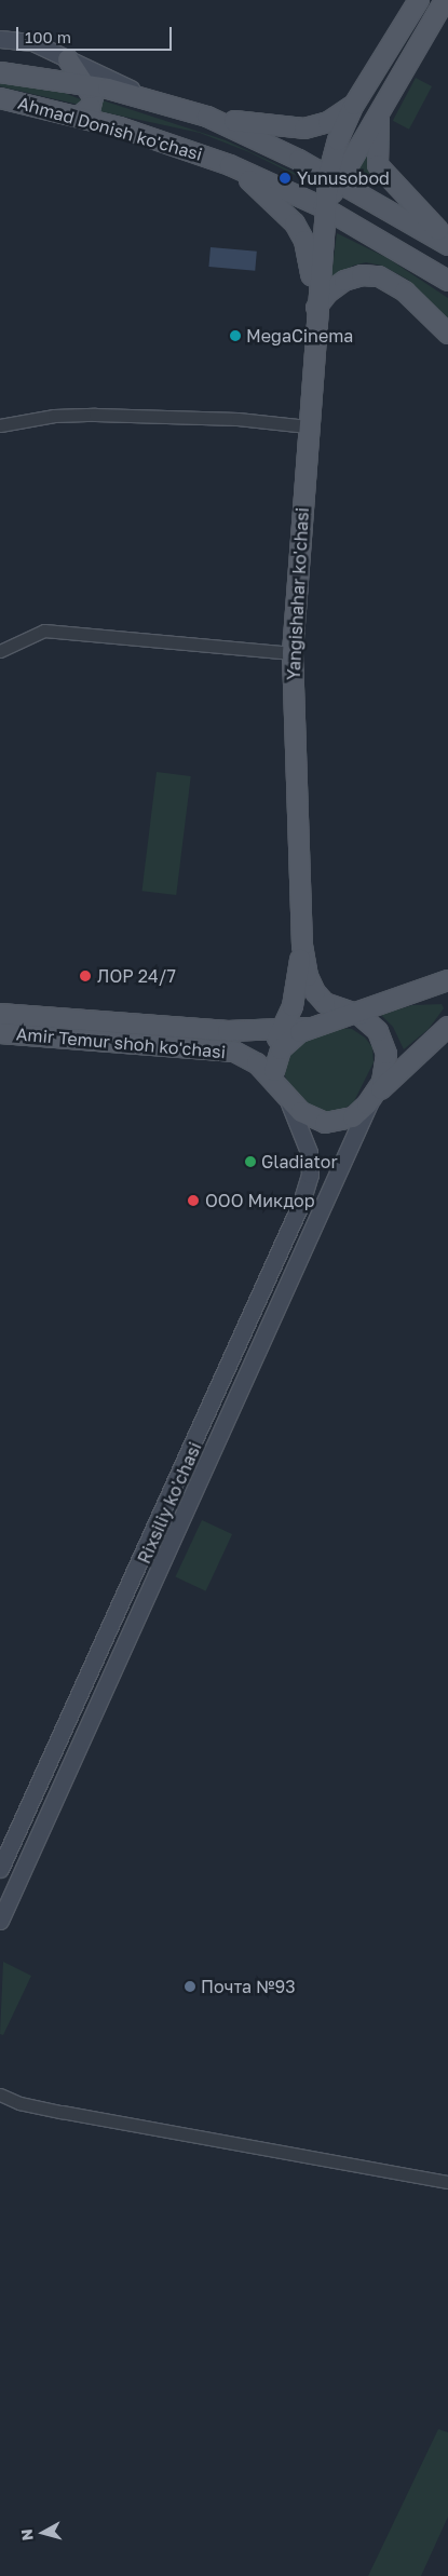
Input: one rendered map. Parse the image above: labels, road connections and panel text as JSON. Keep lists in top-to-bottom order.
{
  "streets": {
    "main road": [
      "Ahmad Donish ko'chasi",
      "Yangishahar ko'chasi",
      "Amir Temur shoh ko'chasi",
      "Rixsiliy ko'chasi"
    ]
  },
  "crossings": [
    ["Yangishahar ko'chasi", "Amir Temur shoh ko'chasi"],
    ["Yangishahar ko'chasi", "Rixsiliy ko'chasi"],
    ["Amir Temur shoh ko'chasi", "Rixsiliy ko'chasi"]
  ],
  "places": [
    "Yunusobod",
    "MegaCinema",
    "ЛОР 24/7",
    "Gladiator",
    "ООО Микдор",
    "Почта №93"
  ],
  "scale_bar": "100 m",
  "north": "left"
}
